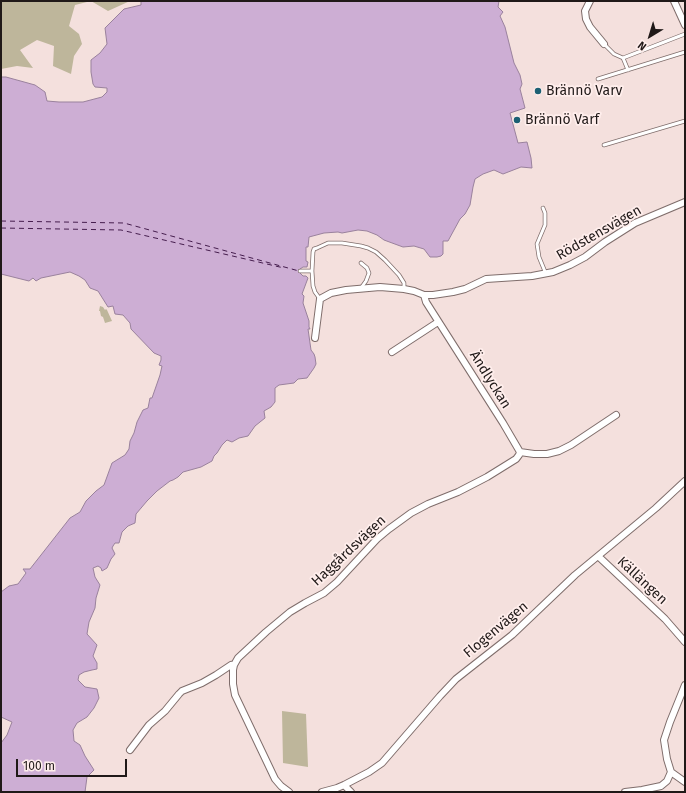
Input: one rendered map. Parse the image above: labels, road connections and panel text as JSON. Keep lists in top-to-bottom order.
{
  "streets": {
    "street": [
      "Rödstensvägen",
      "Ändlyckan",
      "Haggårdsvägen",
      "Källängen",
      "Flogenvägen"
    ]
  },
  "crossings": [
    ["Rödstensvägen", "Ändlyckan"],
    ["Ändlyckan", "Haggårdsvägen"],
    ["Källängen", "Flogenvägen"]
  ],
  "places": ["Brännö Varv", "Brännö Varf"],
  "scale_bar": "100 m",
  "north": "bottom left"
}
